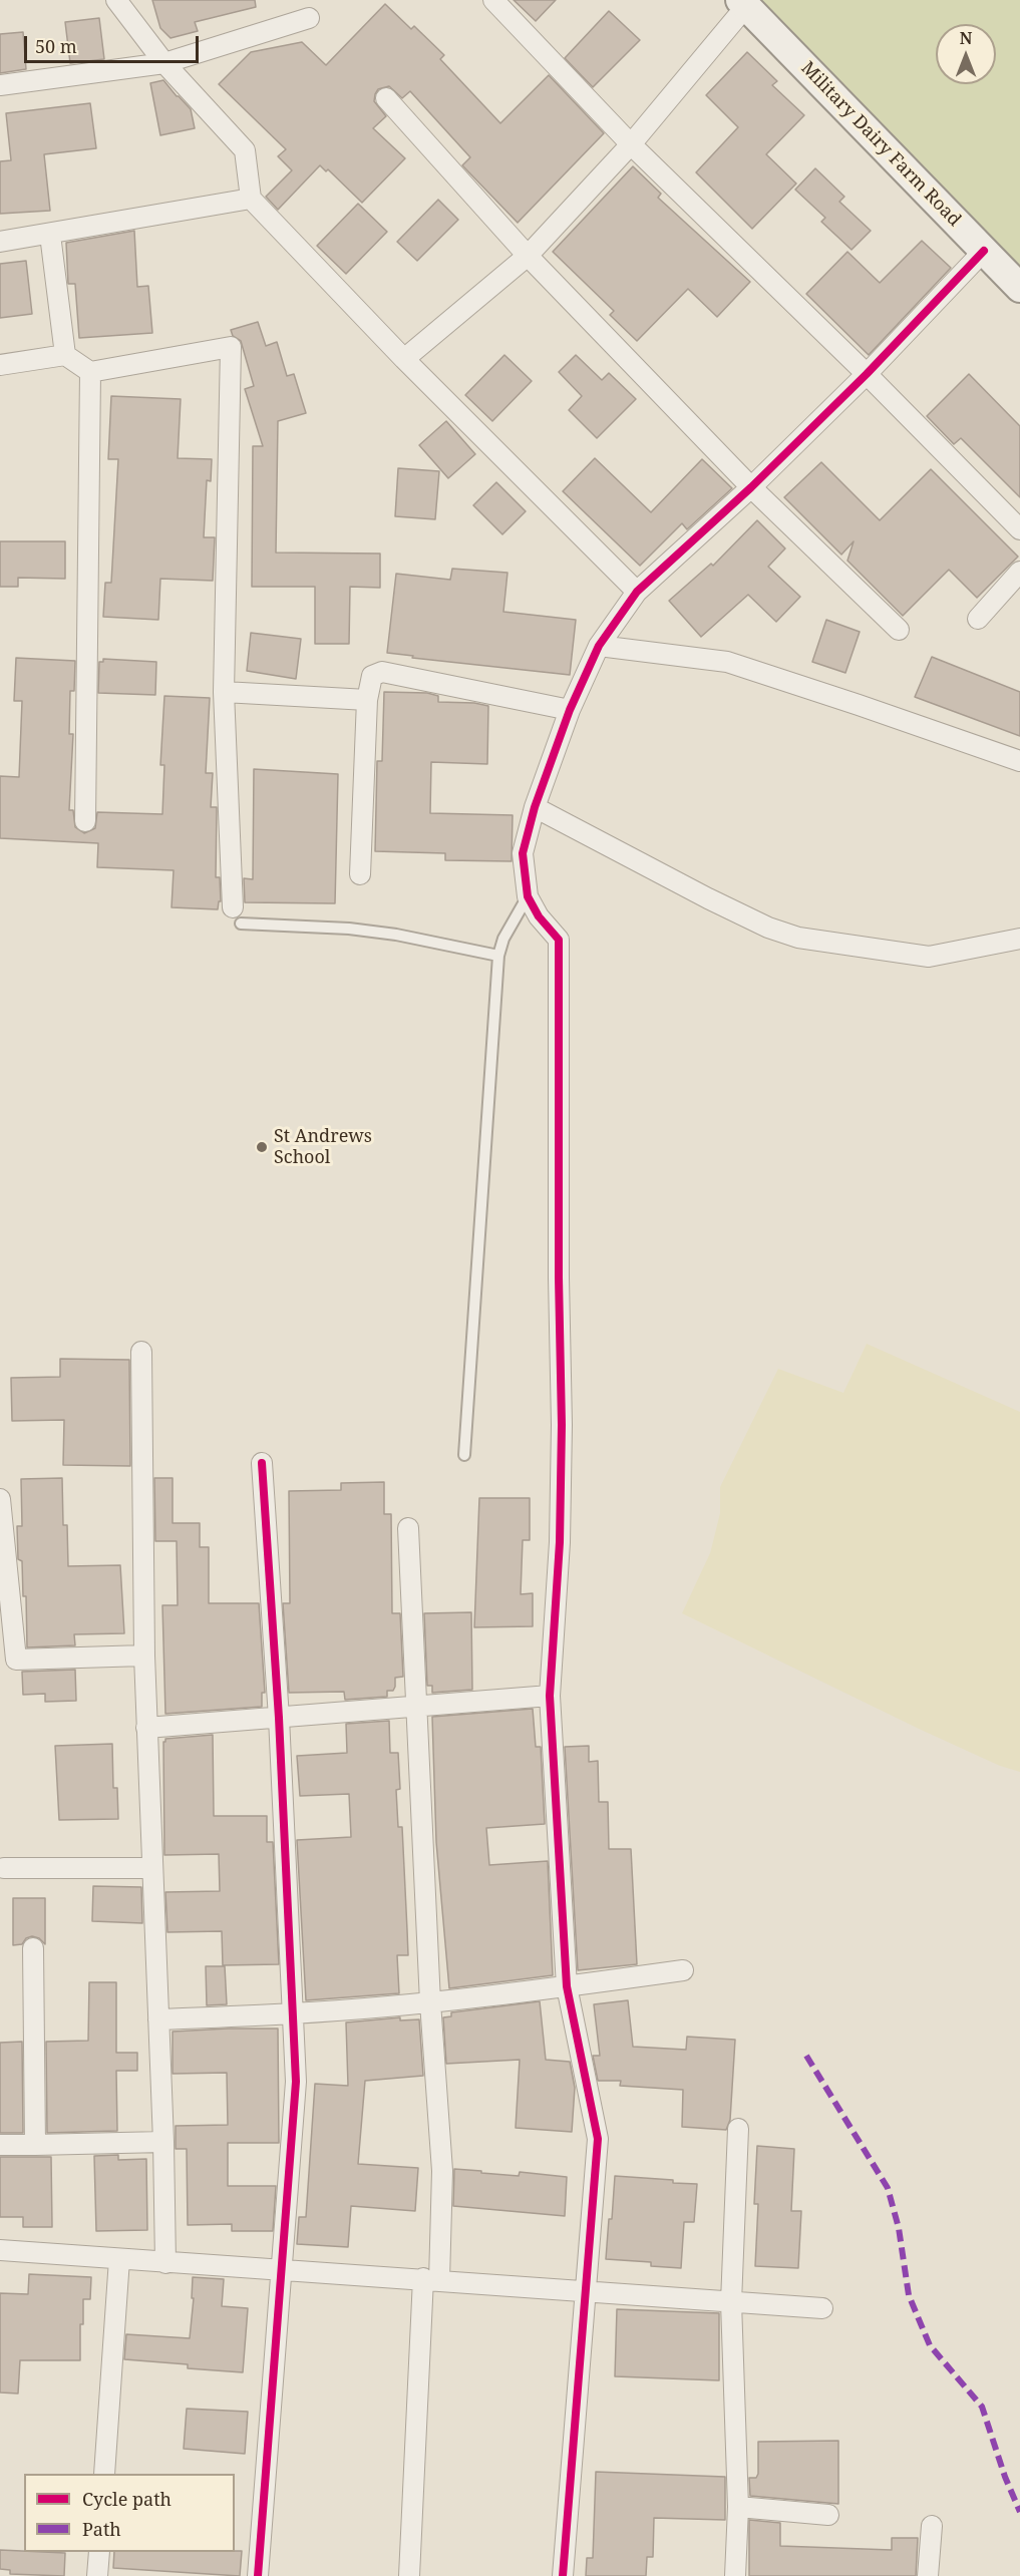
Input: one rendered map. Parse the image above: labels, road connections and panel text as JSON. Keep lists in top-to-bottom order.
{
  "streets": {
    "main road": ["Military Dairy Farm Road"]
  },
  "places": ["St Andrews School"],
  "legend": ["Cycle path", "Path"],
  "scale_bar": "50 m",
  "north": "top"
}
